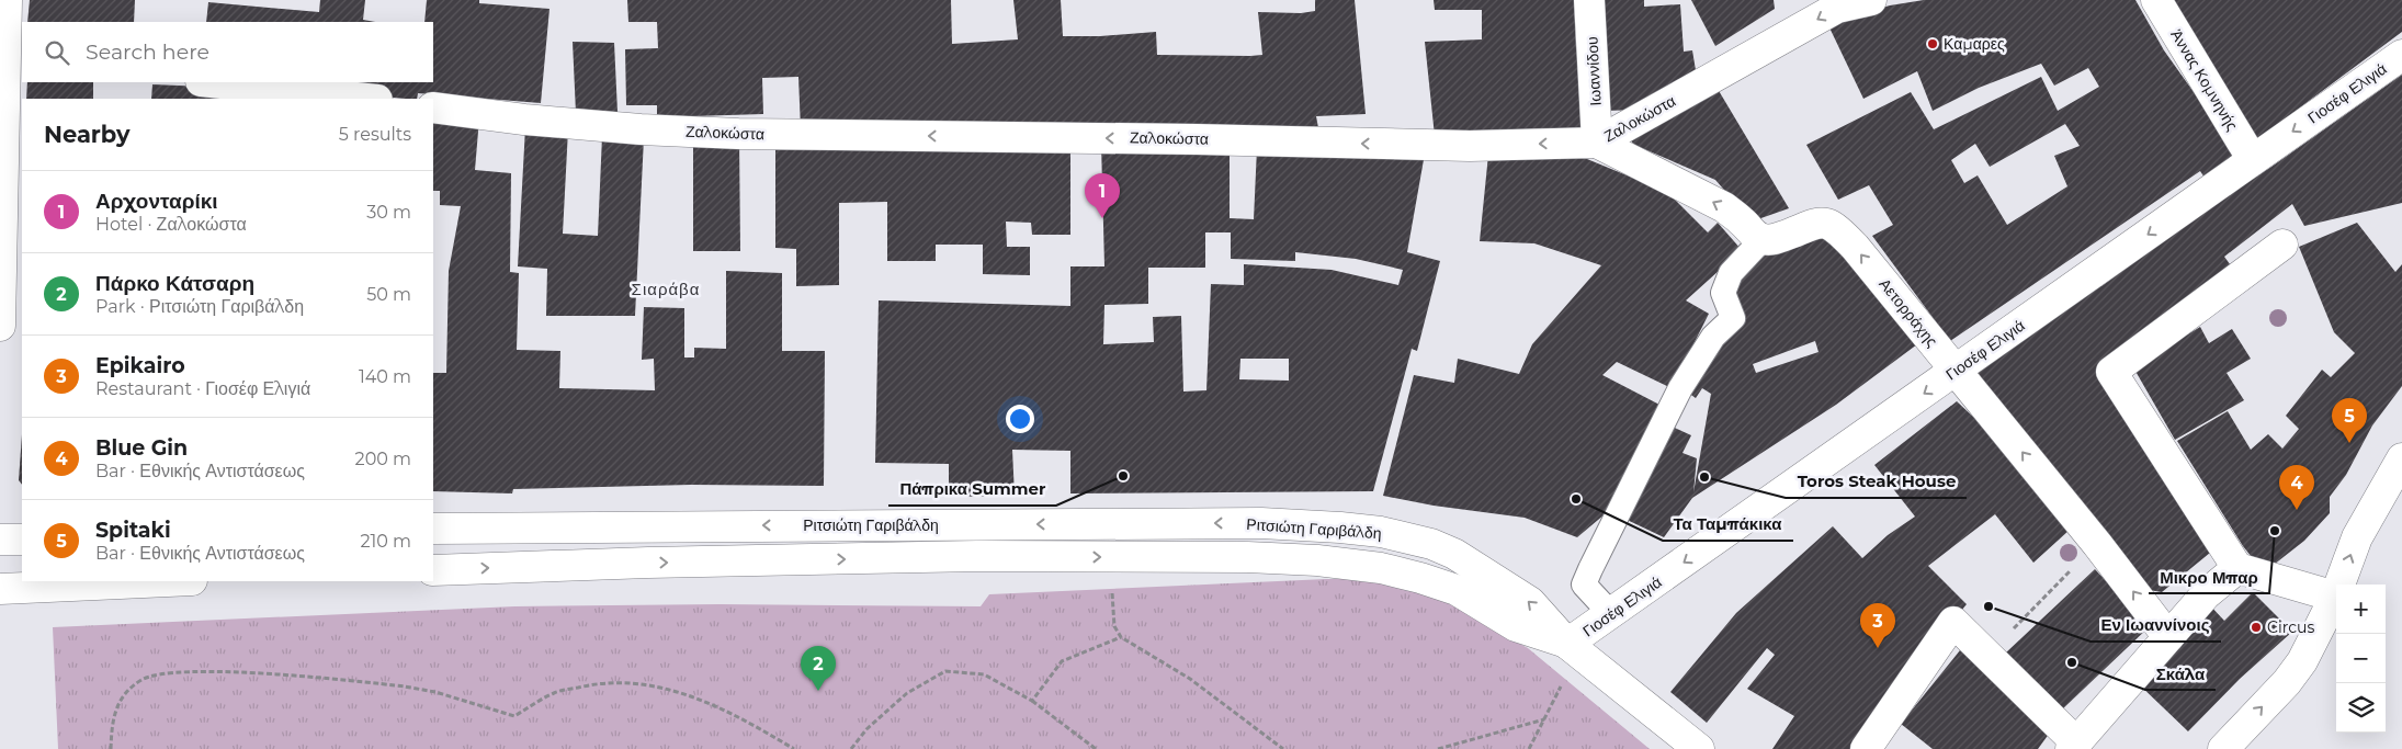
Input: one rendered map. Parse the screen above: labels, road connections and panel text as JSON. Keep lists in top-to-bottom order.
{
  "streets": {
    "street": [
      "Ιωαννίδου",
      "Άννας Κομνηνής",
      "Γιοσέφ Ελιγιά",
      "Ζαλοκώστα",
      "Αετορράχης",
      "Ριτσιώτη Γαριβάλδη"
    ]
  },
  "crossings": [
    ["Ιωαννίδου", "Ζαλοκώστα"],
    ["Άννας Κομνηνής", "Γιοσέφ Ελιγιά"],
    ["Γιοσέφ Ελιγιά", "Αετορράχης"],
    ["Γιοσέφ Ελιγιά", "Ριτσιώτη Γαριβάλδη"]
  ],
  "one_way": ["Γιοσέφ Ελιγιά", "Ζαλοκώστα", "Αετορράχης"],
  "districts": ["Σιαράβα"],
  "places": [
    "Καμαρες",
    "Πάπρικα Summer",
    "Toros Steak House",
    "Τα Ταμπάκικα",
    "Μικρο Μπαρ",
    "Εν Ιωαννίνοις",
    "Circus",
    "Σκάλα"
  ],
  "page": {
    "search": "Search here",
    "heading": ["Nearby", "5 results"],
    "list": [
      {
        "mark": "1",
        "name": "Αρχονταρίκι",
        "note": "Hotel · Ζαλοκώστα",
        "value": "30 m"
      },
      {
        "mark": "2",
        "name": "Πάρκο Κάτσαρη",
        "note": "Park · Ριτσιώτη Γαριβάλδη",
        "value": "50 m"
      },
      {
        "mark": "3",
        "name": "Epikairo",
        "note": "Restaurant · Γιοσέφ Ελιγιά",
        "value": "140 m"
      },
      {
        "mark": "4",
        "name": "Blue Gin",
        "note": "Bar · Εθνικής Αντιστάσεως",
        "value": "200 m"
      },
      {
        "mark": "5",
        "name": "Spitaki",
        "note": "Bar · Εθνικής Αντιστάσεως",
        "value": "210 m"
      }
    ],
    "pins": [
      "1",
      "5",
      "4",
      "3",
      "2"
    ],
    "map_buttons": ["+", "−"]
  }
}
